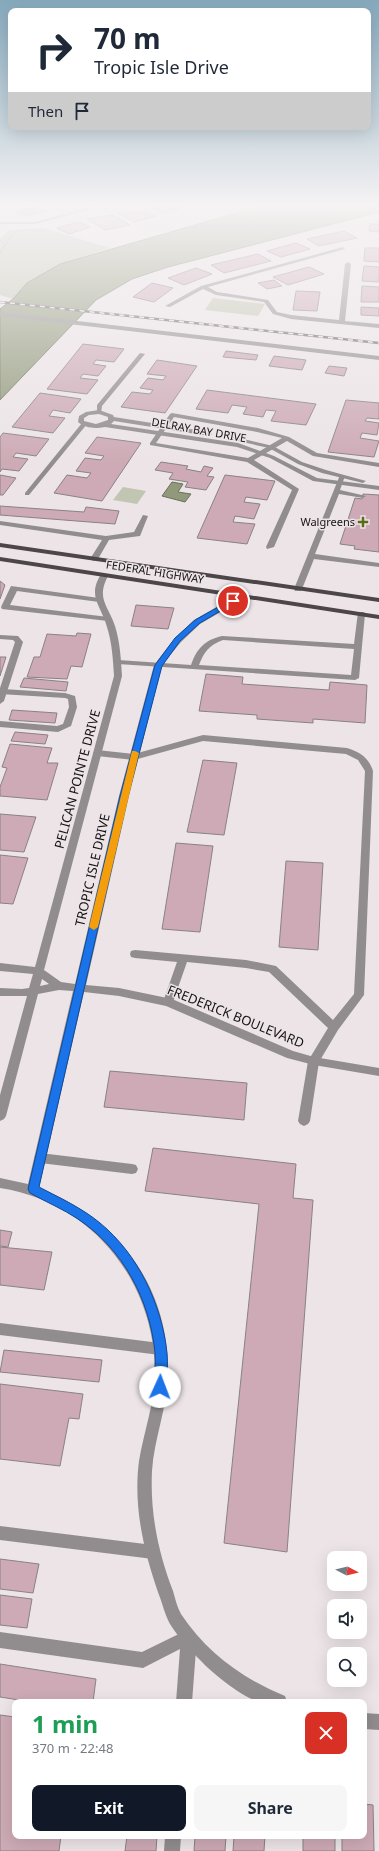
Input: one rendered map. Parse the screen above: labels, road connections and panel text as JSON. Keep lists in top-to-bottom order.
{
  "streets": {
    "main road": ["FEDERAL HIGHWAY"],
    "street": [
      "DELRAY BAY DRIVE",
      "PELICAN POINTE DRIVE",
      "TROPIC ISLE DRIVE",
      "FREDERICK BOULEVARD"
    ]
  },
  "crossings": [
    ["FEDERAL HIGHWAY", "TROPIC ISLE DRIVE"],
    ["PELICAN POINTE DRIVE", "FREDERICK BOULEVARD"],
    ["TROPIC ISLE DRIVE", "FREDERICK BOULEVARD"]
  ],
  "places": {
    "health": ["Walgreens"]
  },
  "north": "right",
  "page": {
    "turn": ["70 m", "Tropic Isle Drive"],
    "then": "Then",
    "heading": ["1 min", "370 m · 22:48"],
    "buttons": ["Exit", "Share"]
  }
}
